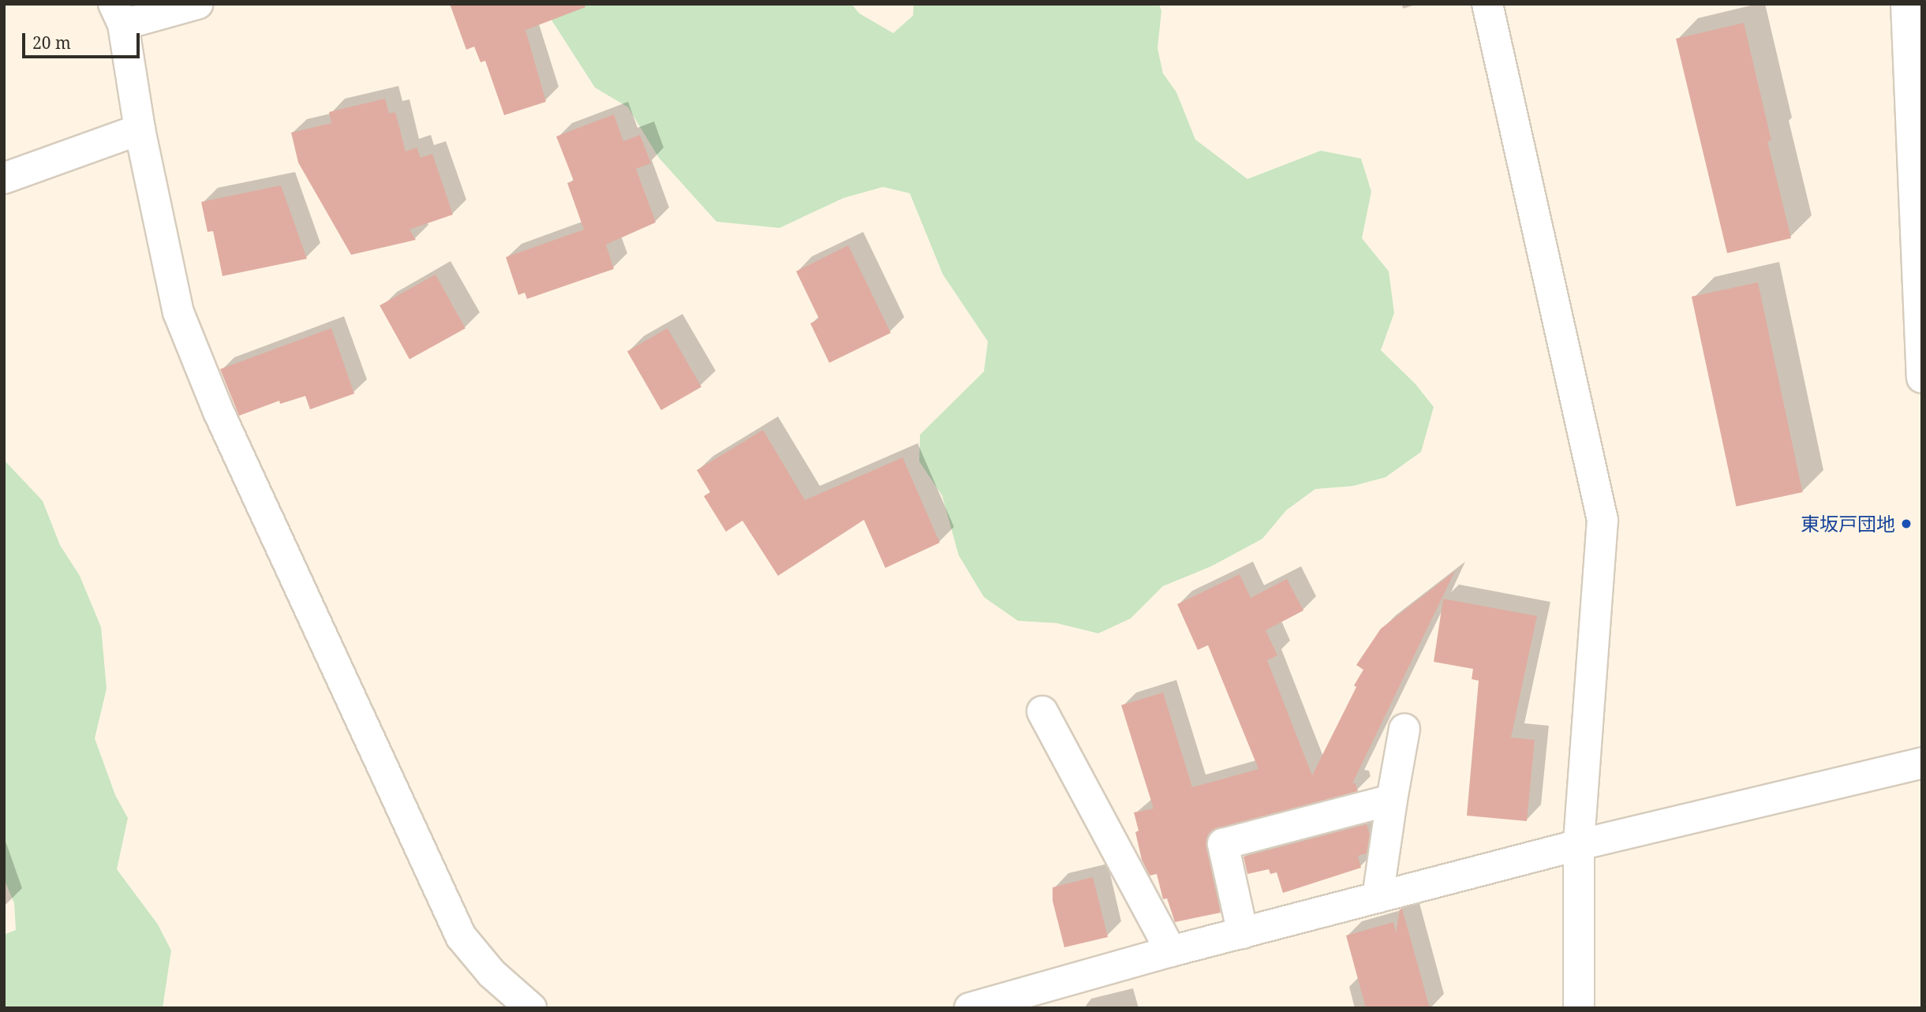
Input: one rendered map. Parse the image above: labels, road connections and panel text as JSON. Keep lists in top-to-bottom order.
{
  "places": ["東坂戸団地"],
  "scale_bar": "20 m"
}
